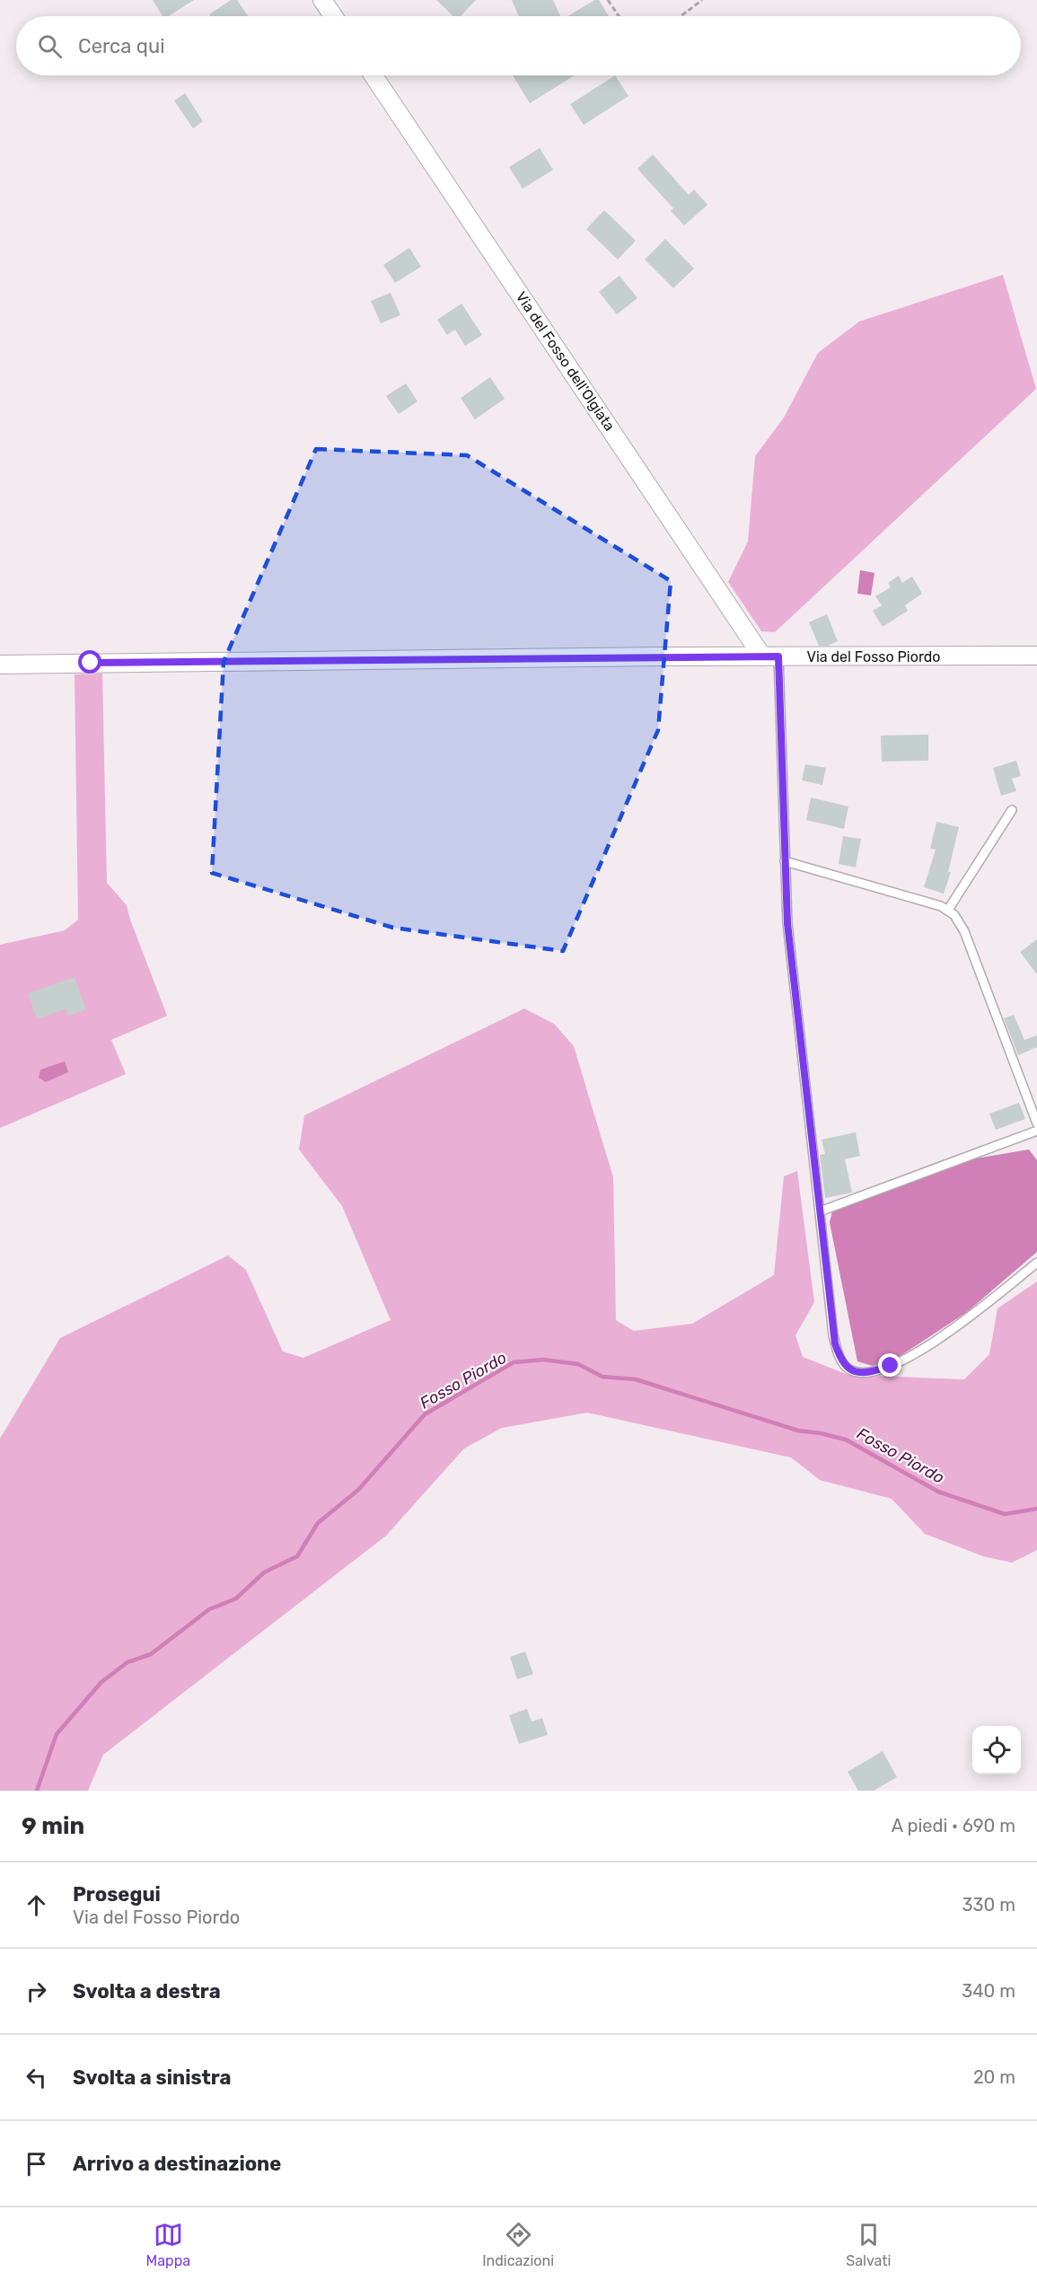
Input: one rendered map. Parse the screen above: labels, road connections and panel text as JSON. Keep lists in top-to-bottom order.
{
  "streets": {
    "street": ["Via del Fosso dell'Olgiata", "Via del Fosso Piordo"]
  },
  "crossings": [
    ["Via del Fosso dell'Olgiata", "Via del Fosso Piordo"]
  ],
  "water": ["Fosso Piordo"],
  "page": {
    "search": "Cerca qui",
    "heading": ["9 min", "A piedi · 690 m"],
    "list": [
      ["Prosegui", "Via del Fosso Piordo", "330 m"],
      ["Svolta a destra", "340 m"],
      ["Svolta a sinistra", "20 m"],
      "Arrivo a destinazione"
    ],
    "nav": ["Mappa", "Indicazioni", "Salvati"]
  }
}
